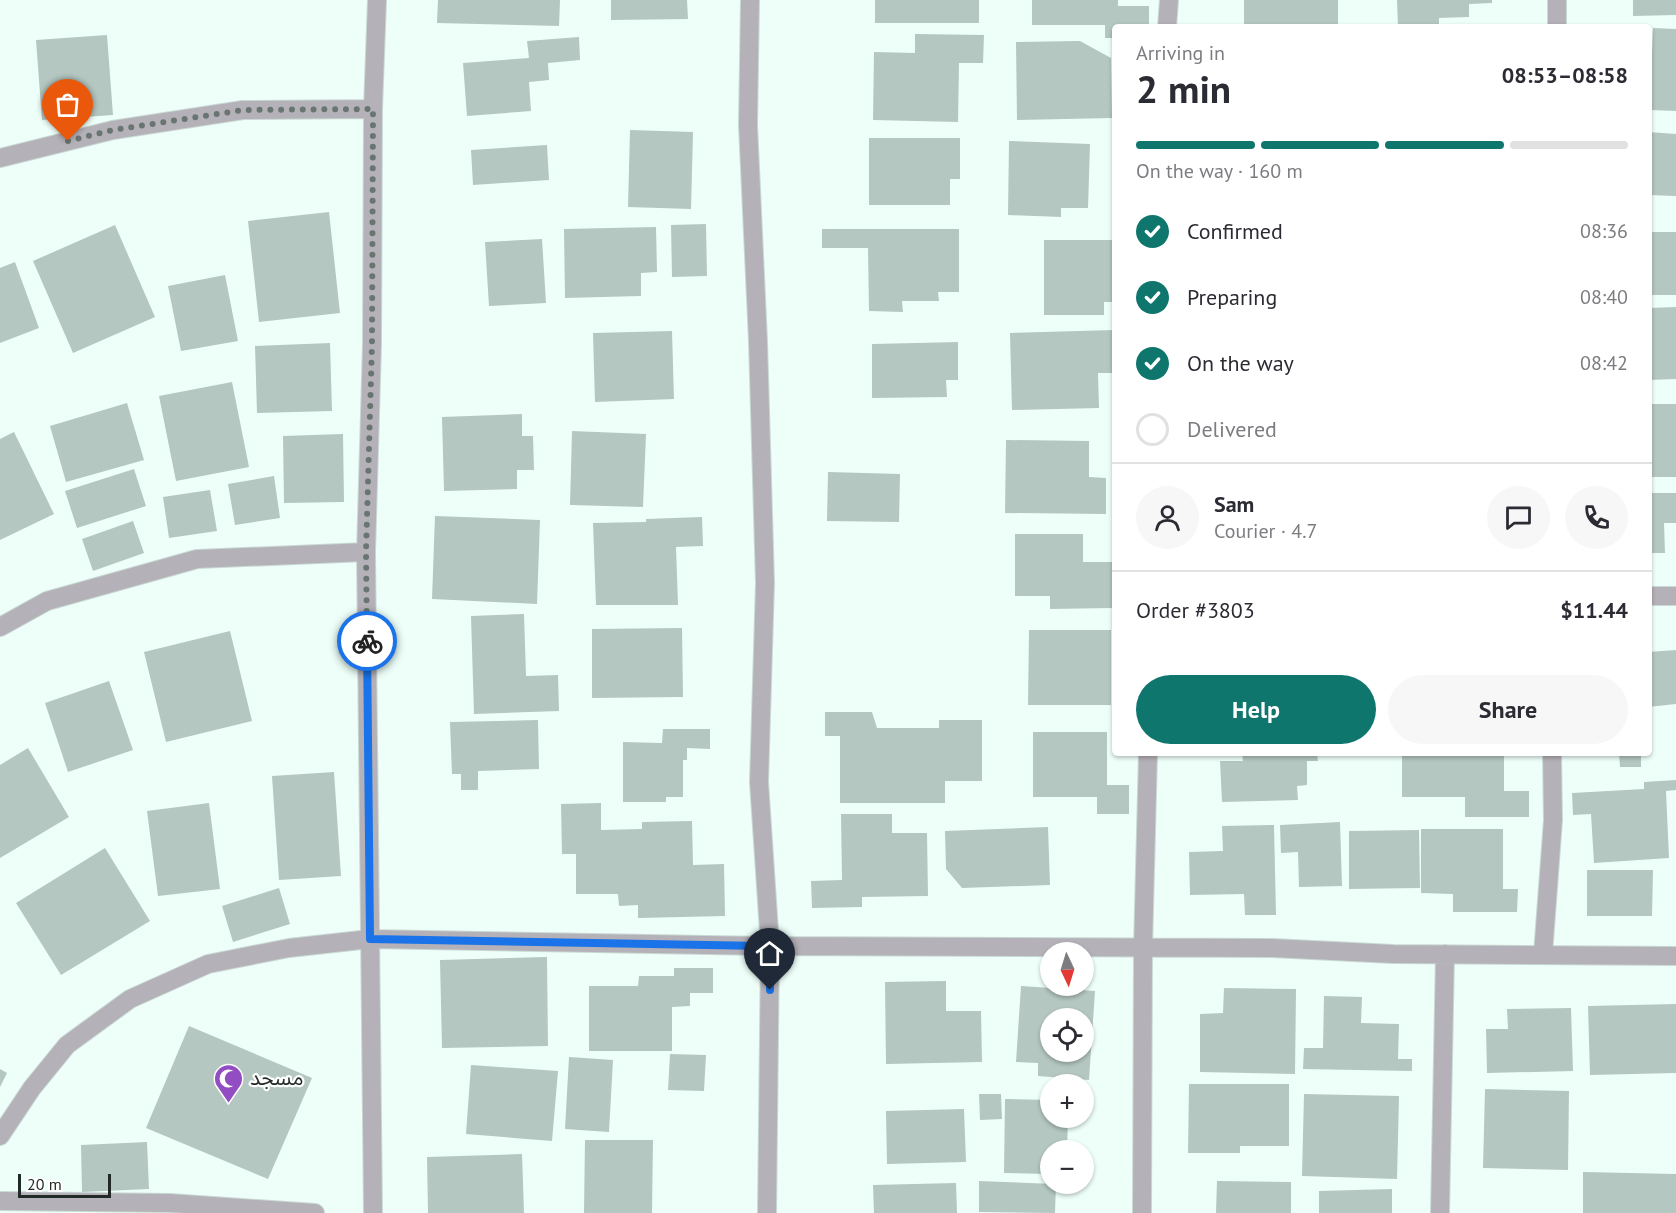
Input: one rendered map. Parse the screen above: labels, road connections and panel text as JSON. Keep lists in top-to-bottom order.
{
  "places": {
    "mosque": ["مسجد"]
  },
  "scale_bar": "20 m",
  "north": "bottom",
  "page": {
    "heading": ["2 min", "Arriving in", "08:53–08:58"],
    "panel": [
      "Sam",
      "Courier · 4.7",
      "Order #3803",
      "$11.44"
    ],
    "bar": "On the way · 160 m",
    "list": [
      ["Confirmed", "08:36"],
      ["Preparing", "08:40"],
      ["On the way", "08:42"],
      "Delivered"
    ],
    "buttons": ["Help", "Share"],
    "map_buttons": ["+", "−"],
    "scale": "20 m"
  }
}
